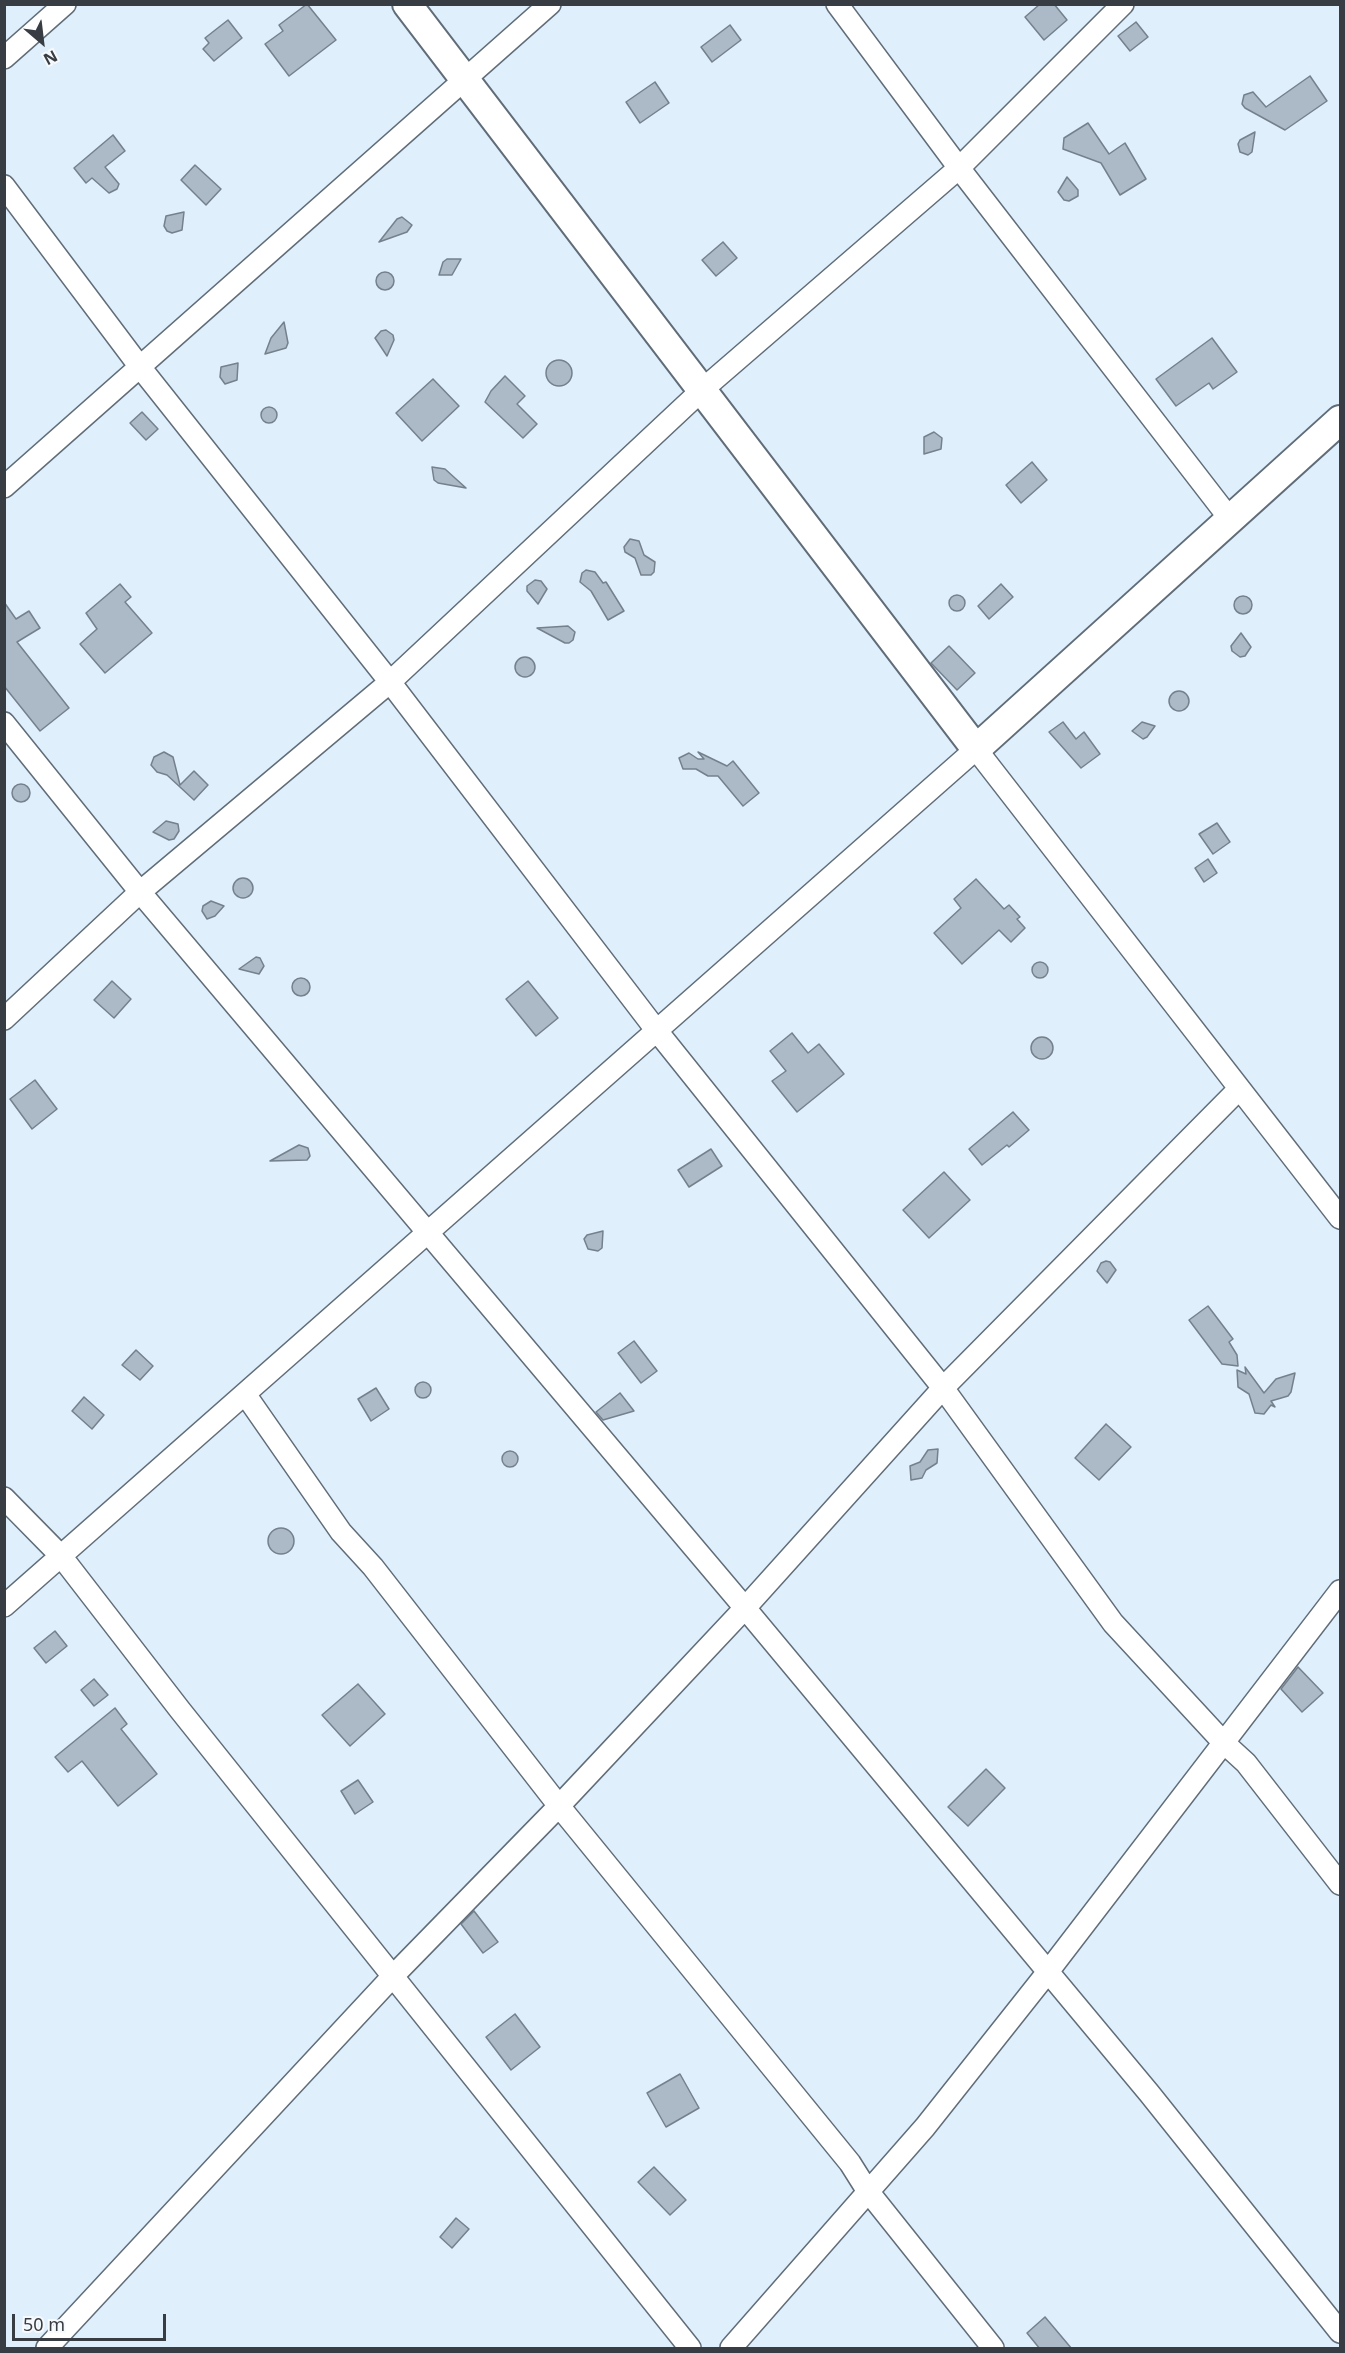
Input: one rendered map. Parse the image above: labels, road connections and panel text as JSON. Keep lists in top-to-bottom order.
{
  "scale_bar": "50 m",
  "north": "bottom right"
}
